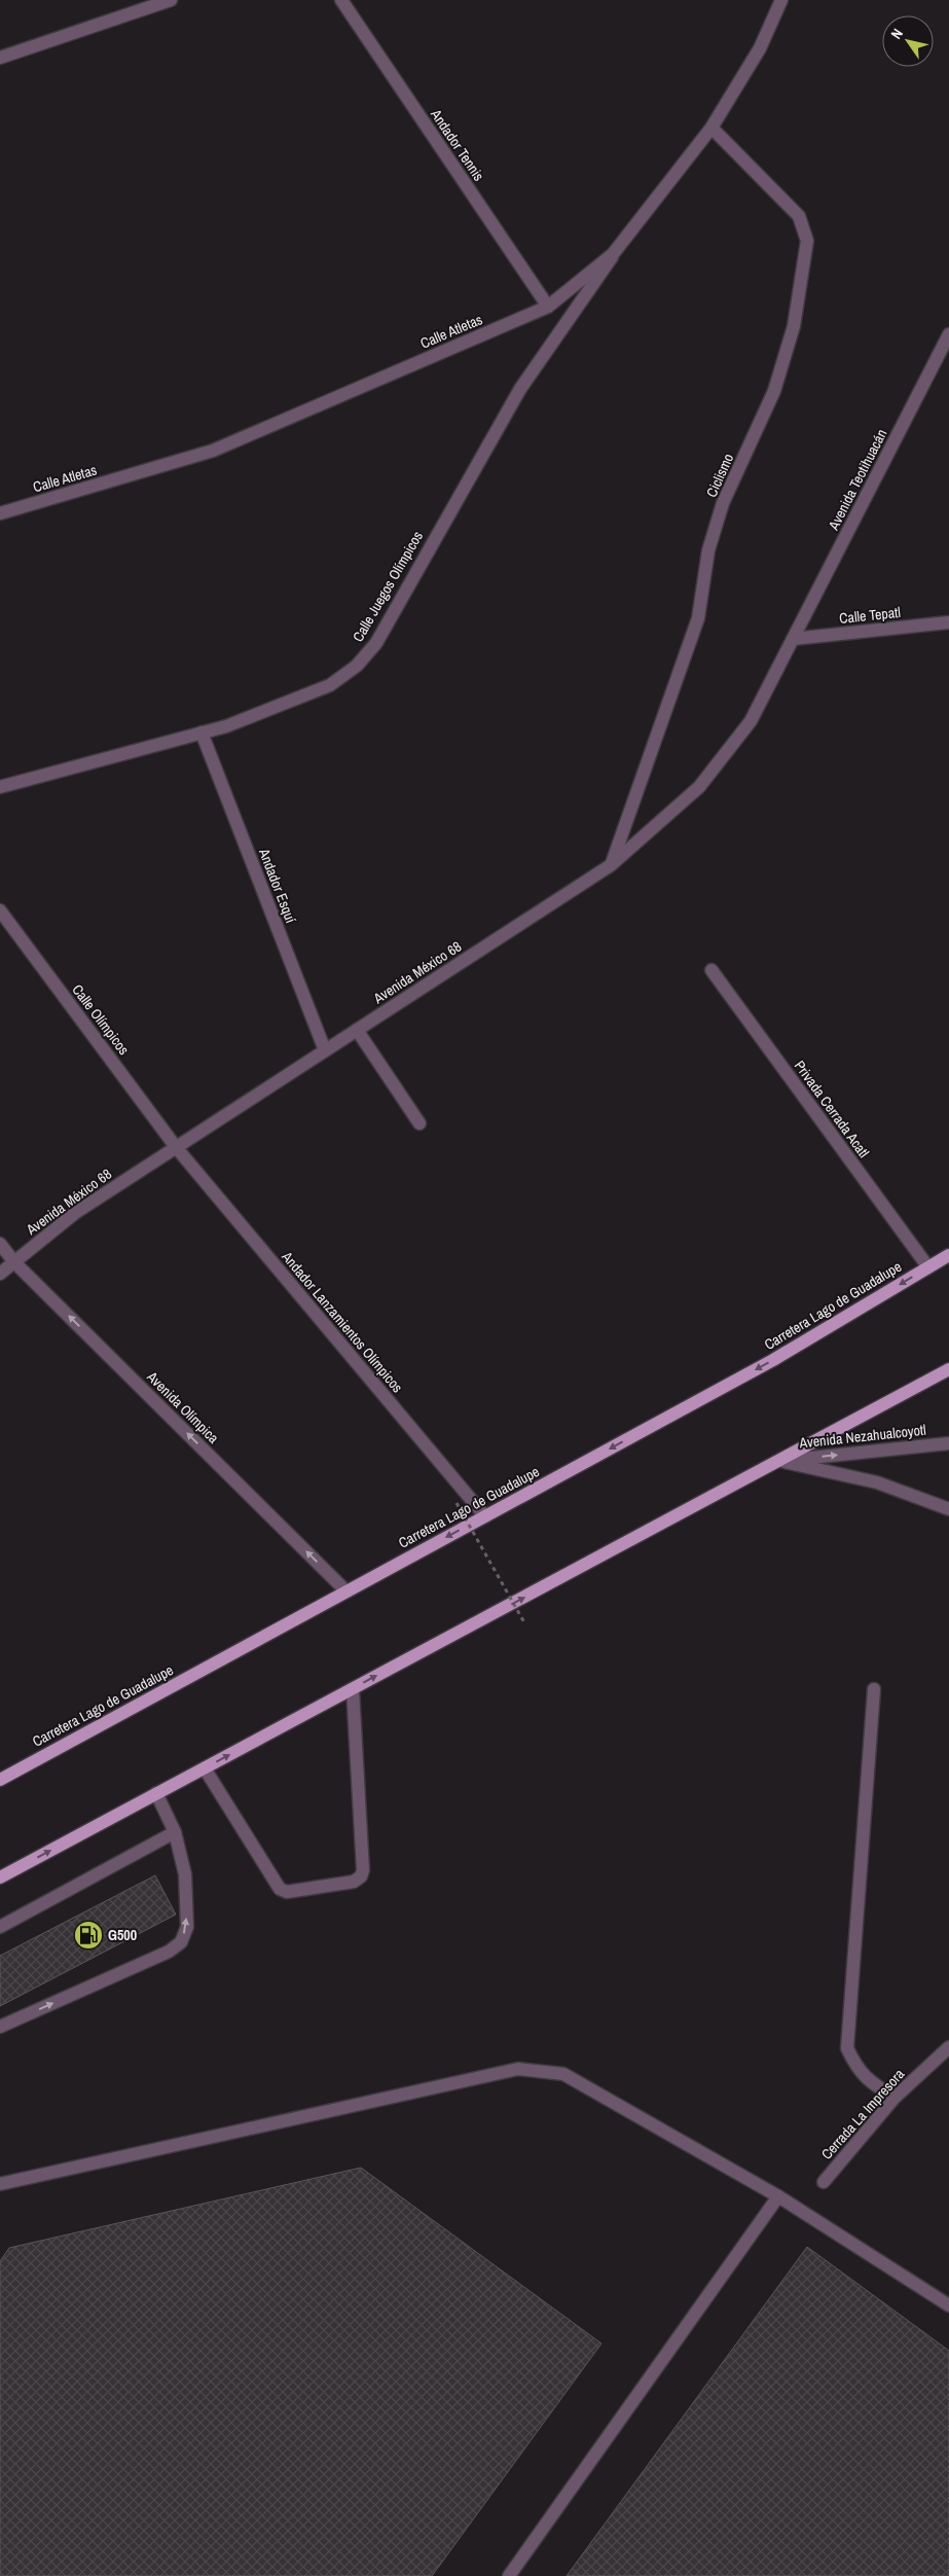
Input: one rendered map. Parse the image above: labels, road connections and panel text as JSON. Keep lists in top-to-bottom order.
{
  "streets": {
    "main road": ["Carretera Lago de Guadalupe"],
    "street": [
      "Andador Tennis",
      "Calle Atletas",
      "Ciclismo",
      "Avenida Teotihuacán",
      "Calle Juegos Olímpicos",
      "Calle Tepatl",
      "Andador Esquí",
      "Avenida México 68",
      "Calle Olímpicos",
      "Privada Cerrada Acatl",
      "Andador Lanzamientos Olímpicos",
      "Avenida Olímpica",
      "Avenida Nezahualcoyotl",
      "Cerrada La Impresora"
    ]
  },
  "crossings": [
    ["Andador Tennis", "Calle Atletas"],
    ["Calle Atletas", "Ciclismo"],
    ["Calle Atletas", "Calle Juegos Olímpicos"],
    ["Ciclismo", "Avenida México 68"],
    ["Avenida Teotihuacán", "Calle Tepatl"],
    ["Avenida Teotihuacán", "Avenida México 68"],
    ["Calle Juegos Olímpicos", "Andador Esquí"],
    ["Calle Tepatl", "Avenida México 68"],
    ["Andador Esquí", "Avenida México 68"],
    ["Avenida México 68", "Calle Olímpicos"],
    ["Avenida México 68", "Andador Lanzamientos Olímpicos"],
    ["Avenida México 68", "Avenida Olímpica"],
    ["Calle Olímpicos", "Andador Lanzamientos Olímpicos"],
    ["Privada Cerrada Acatl", "Carretera Lago de Guadalupe"],
    ["Carretera Lago de Guadalupe", "Andador Lanzamientos Olímpicos"],
    ["Carretera Lago de Guadalupe", "Avenida Olímpica"]
  ],
  "one_way": ["Avenida Olímpica"],
  "places": {
    "fuel station": ["G500"]
  },
  "north": "top left"
}
